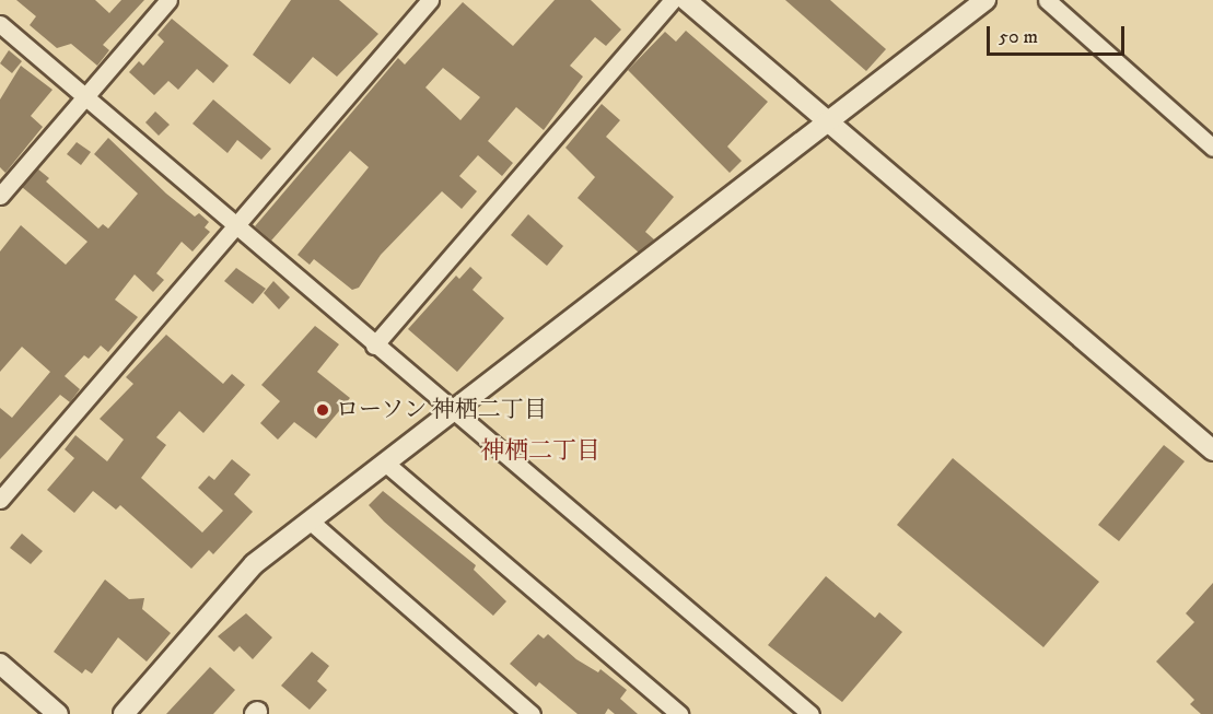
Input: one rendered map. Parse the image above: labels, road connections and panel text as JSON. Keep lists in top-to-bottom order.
{
  "districts": ["神栖二丁目"],
  "places": ["ローソン 神栖二丁目"],
  "scale_bar": "50 m"
}
